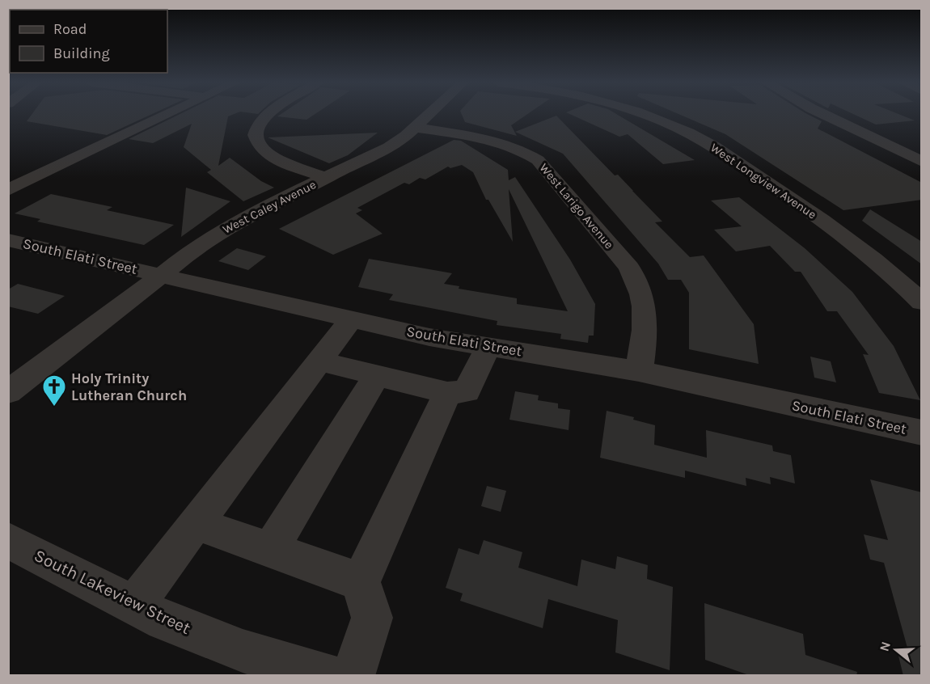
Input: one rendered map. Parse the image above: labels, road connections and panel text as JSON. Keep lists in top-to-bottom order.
{
  "streets": {
    "street": [
      "West Longview Avenue",
      "West Larigo Avenue",
      "West Caley Avenue",
      "South Elati Street",
      "South Lakeview Street"
    ]
  },
  "crossings": [
    ["West Larigo Avenue", "West Caley Avenue"],
    ["West Larigo Avenue", "South Elati Street"],
    ["West Caley Avenue", "South Elati Street"]
  ],
  "places": {
    "church": ["Holy Trinity Lutheran Church"]
  },
  "legend": ["Road", "Building"],
  "north": "left"
}
